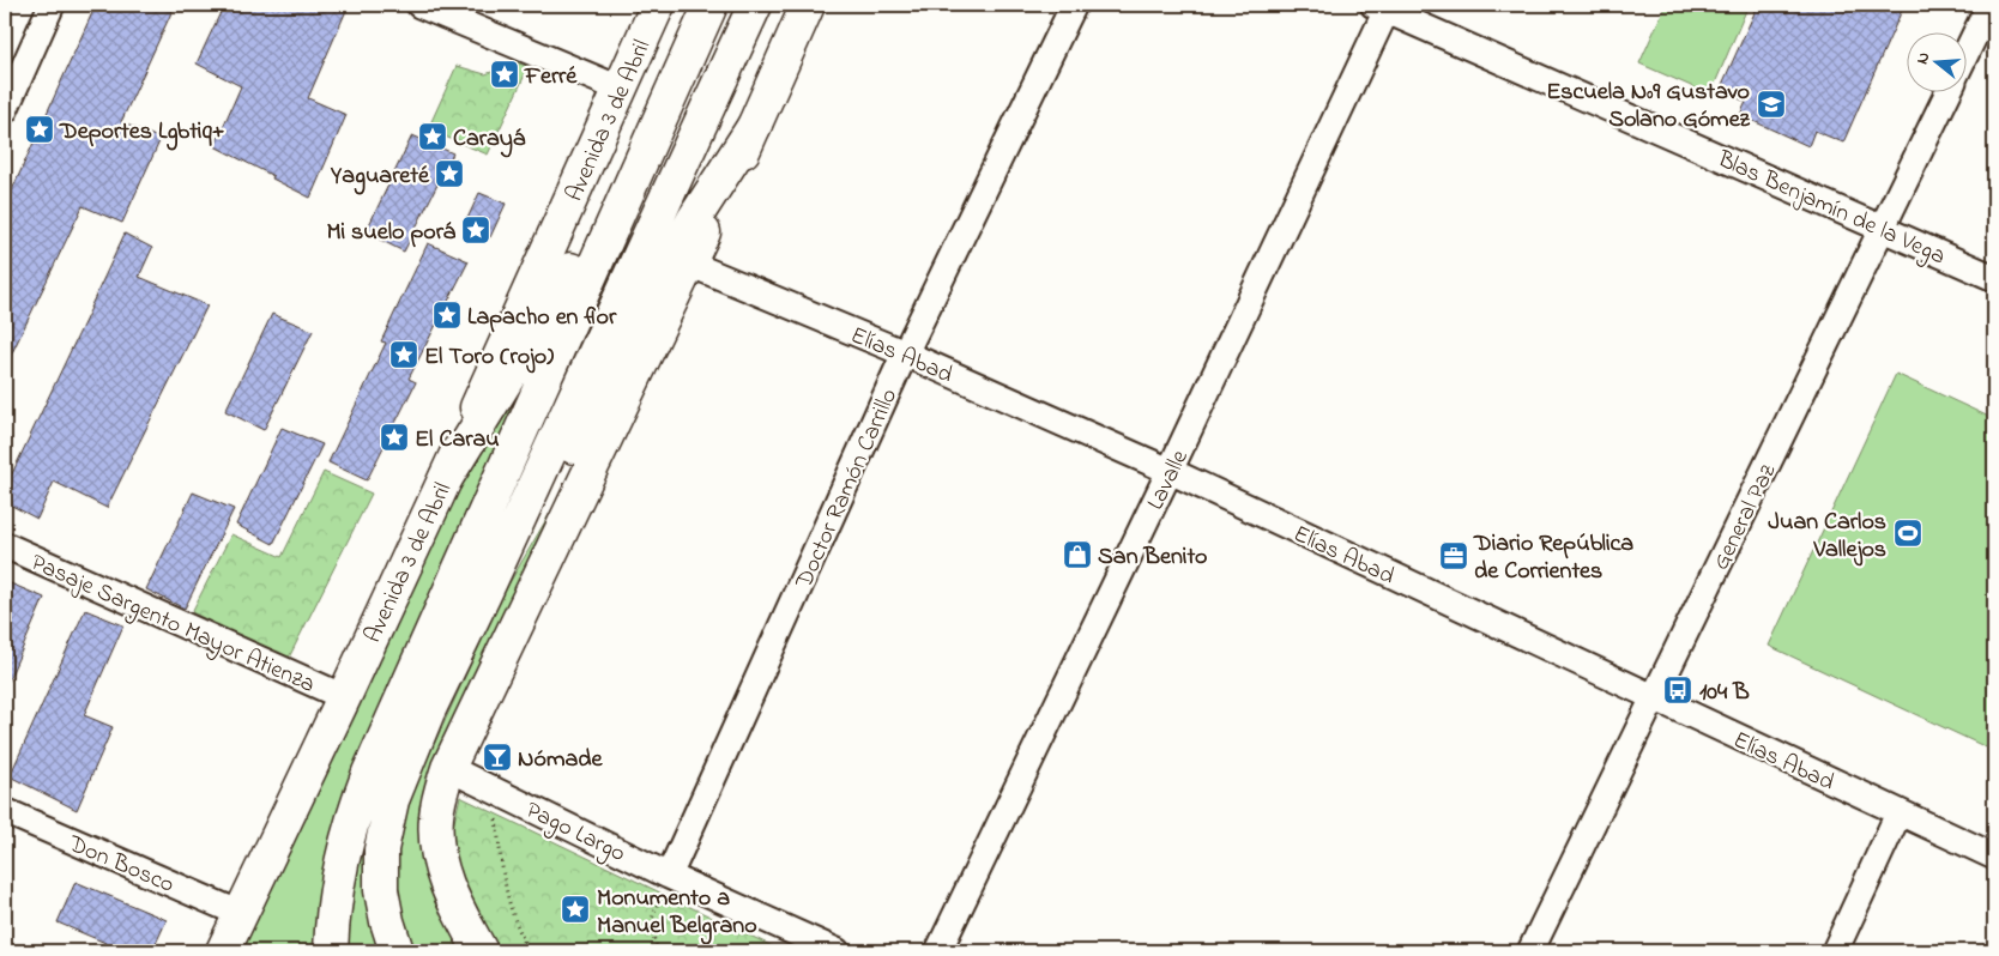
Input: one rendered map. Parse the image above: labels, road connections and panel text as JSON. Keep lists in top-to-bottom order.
{
  "streets": {
    "main road": ["Avenida 3 de Abril"],
    "street": [
      "Blas Benjamín de la Vega",
      "Elías Abad",
      "Lavalle",
      "Doctor Ramón Carrillo",
      "General Paz",
      "Pasaje Sargento Mayor Atienza",
      "Pago Largo",
      "Don Bosco"
    ]
  },
  "crossings": [
    ["Avenida 3 de Abril", "Pasaje Sargento Mayor Atienza"],
    ["Avenida 3 de Abril", "Don Bosco"],
    ["Blas Benjamín de la Vega", "Lavalle"],
    ["Blas Benjamín de la Vega", "General Paz"],
    ["Elías Abad", "Lavalle"],
    ["Elías Abad", "Doctor Ramón Carrillo"],
    ["Elías Abad", "General Paz"],
    ["Doctor Ramón Carrillo", "Pago Largo"]
  ],
  "places": {
    "place": [
      "Ferré",
      "Deportes Lgbtiq+",
      "Carayá",
      "Yaguareté",
      "Mi suelo porá",
      "Lapacho en flor",
      "El Toro (rojo)",
      "El Carau",
      "Monumento a Manuel Belgrano"
    ],
    "school or university": ["Escuela Nº9 Gustavo Solano Gómez"],
    "sports": ["Juan Carlos Vallejos"],
    "shop": ["San Benito"],
    "office": ["Diario República de Corrientes"],
    "bus stop": ["104 B"],
    "bar": ["Nómade"]
  },
  "north": "left"
}
